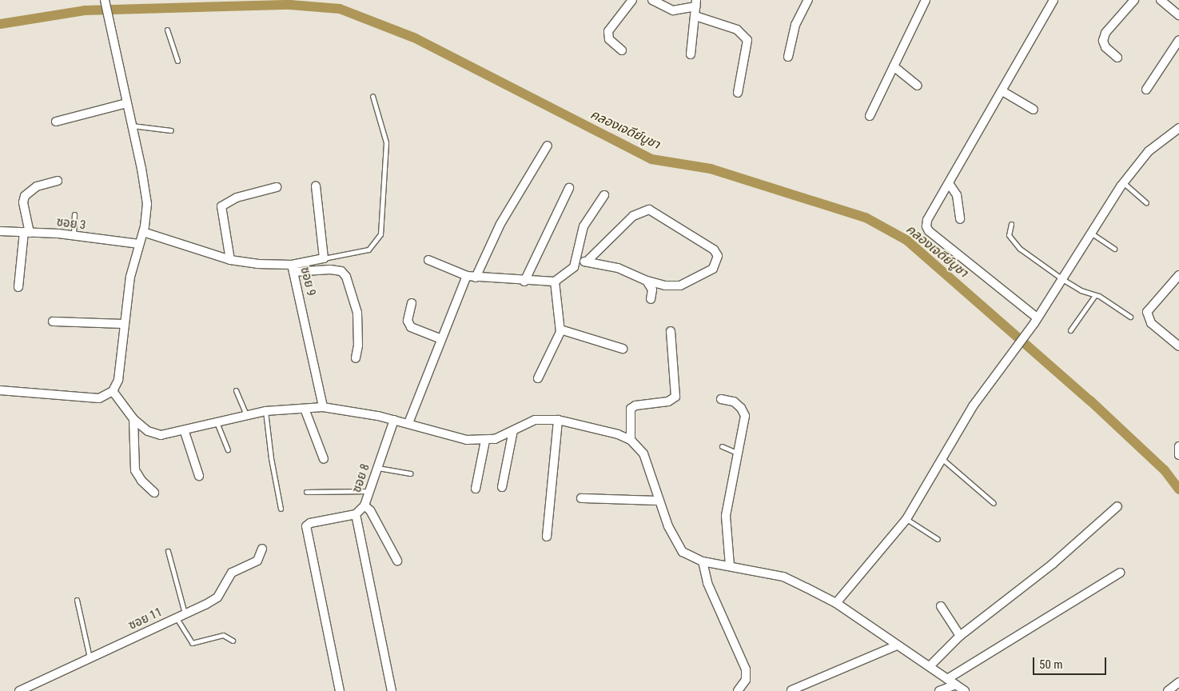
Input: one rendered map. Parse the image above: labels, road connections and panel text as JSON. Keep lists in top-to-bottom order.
{
  "streets": {
    "street": [
      "ซอย 3",
      "ซอย 9",
      "ซอย 8",
      "ซอย 11"
    ]
  },
  "water": ["คลองเจดีย์บูชา"],
  "scale_bar": "50 m"
}
